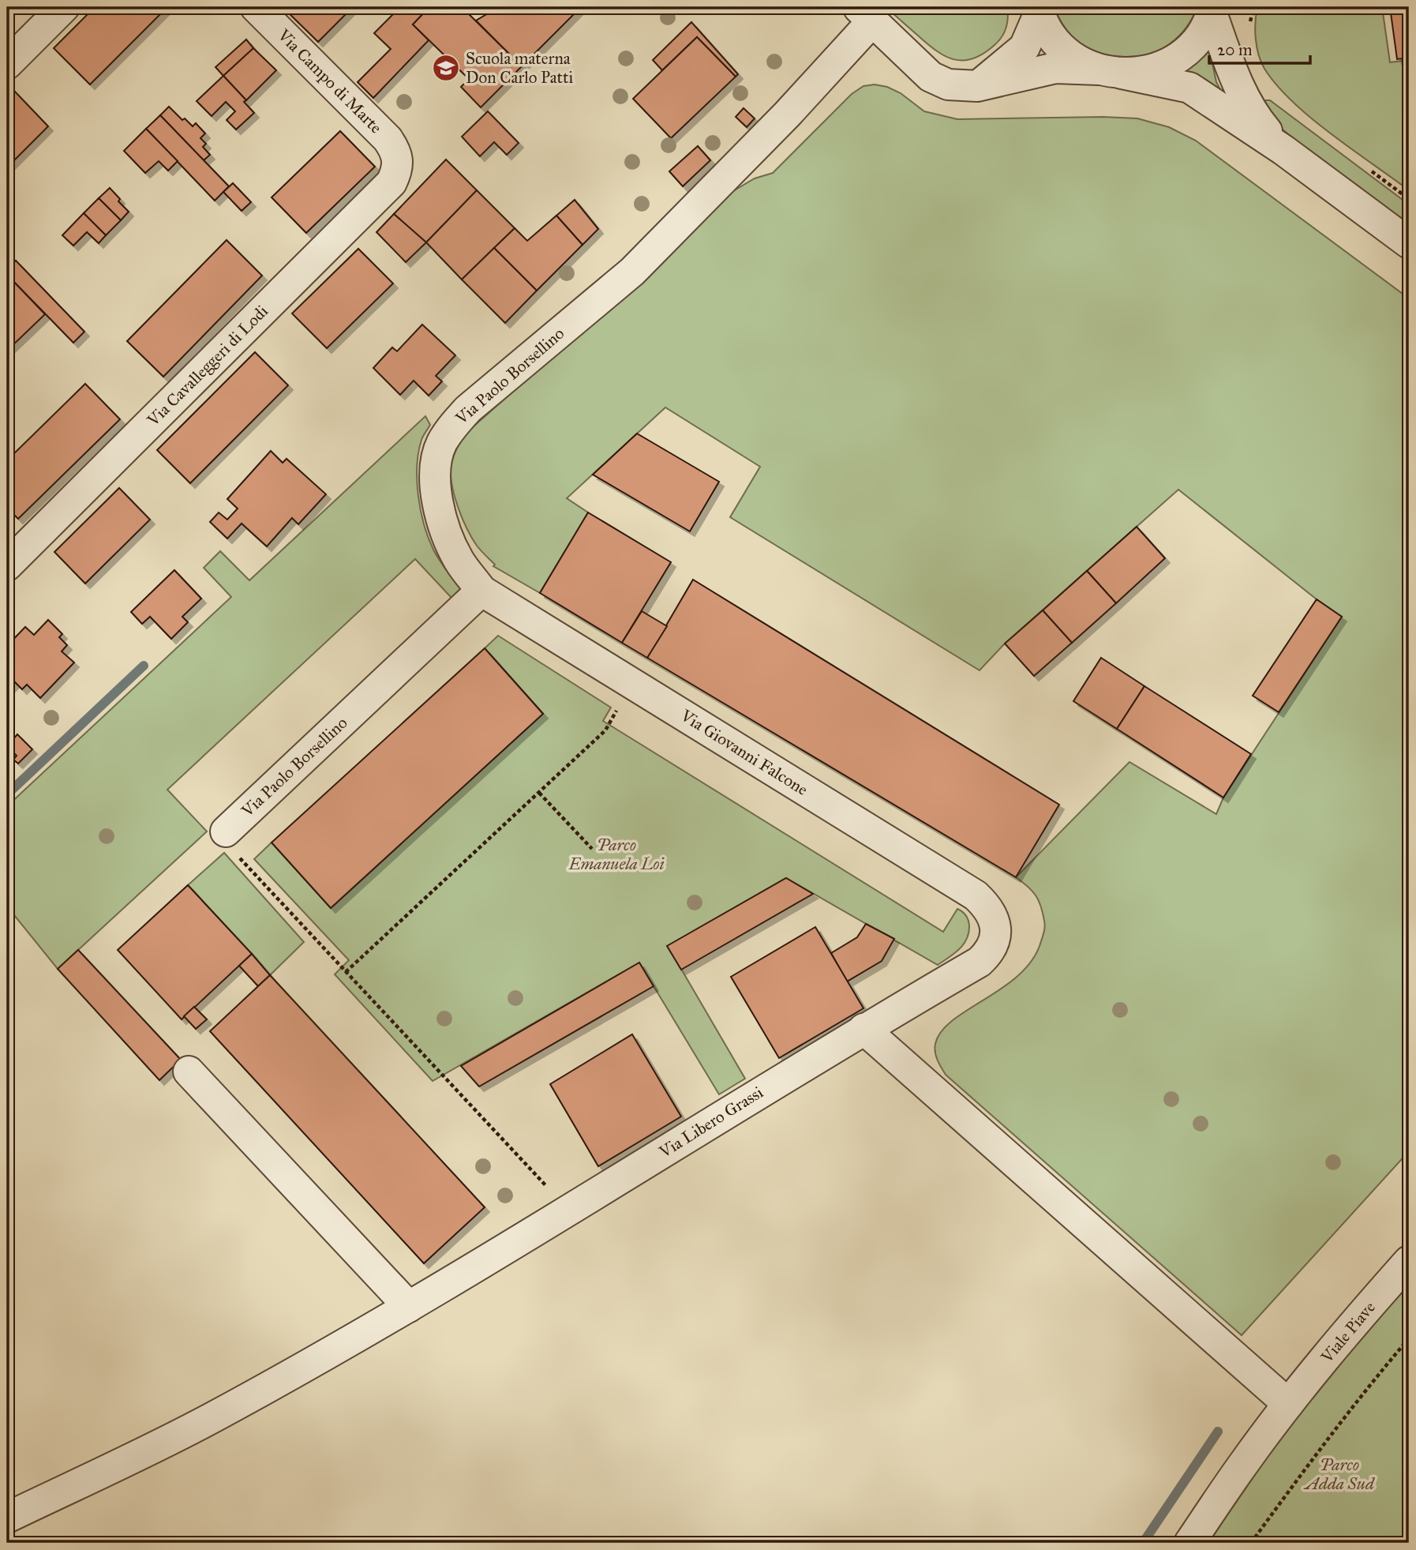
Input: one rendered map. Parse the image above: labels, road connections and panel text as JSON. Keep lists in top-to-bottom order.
{
  "streets": {
    "street": [
      "Via Campo di Marte",
      "Via Cavalleggeri di Lodi",
      "Via Paolo Borsellino",
      "Via Giovanni Falcone",
      "Via Libero Grassi",
      "Viale Piave"
    ]
  },
  "crossings": [
    ["Via Campo di Marte", "Via Cavalleggeri di Lodi"],
    ["Via Paolo Borsellino", "Via Giovanni Falcone"],
    ["Via Giovanni Falcone", "Via Libero Grassi"]
  ],
  "parks": ["Parco Emanuela Loi", "Parco Adda Sud"],
  "places": {
    "school or university": ["Scuola materna Don Carlo Patti"]
  },
  "scale_bar": "20 m"
}
